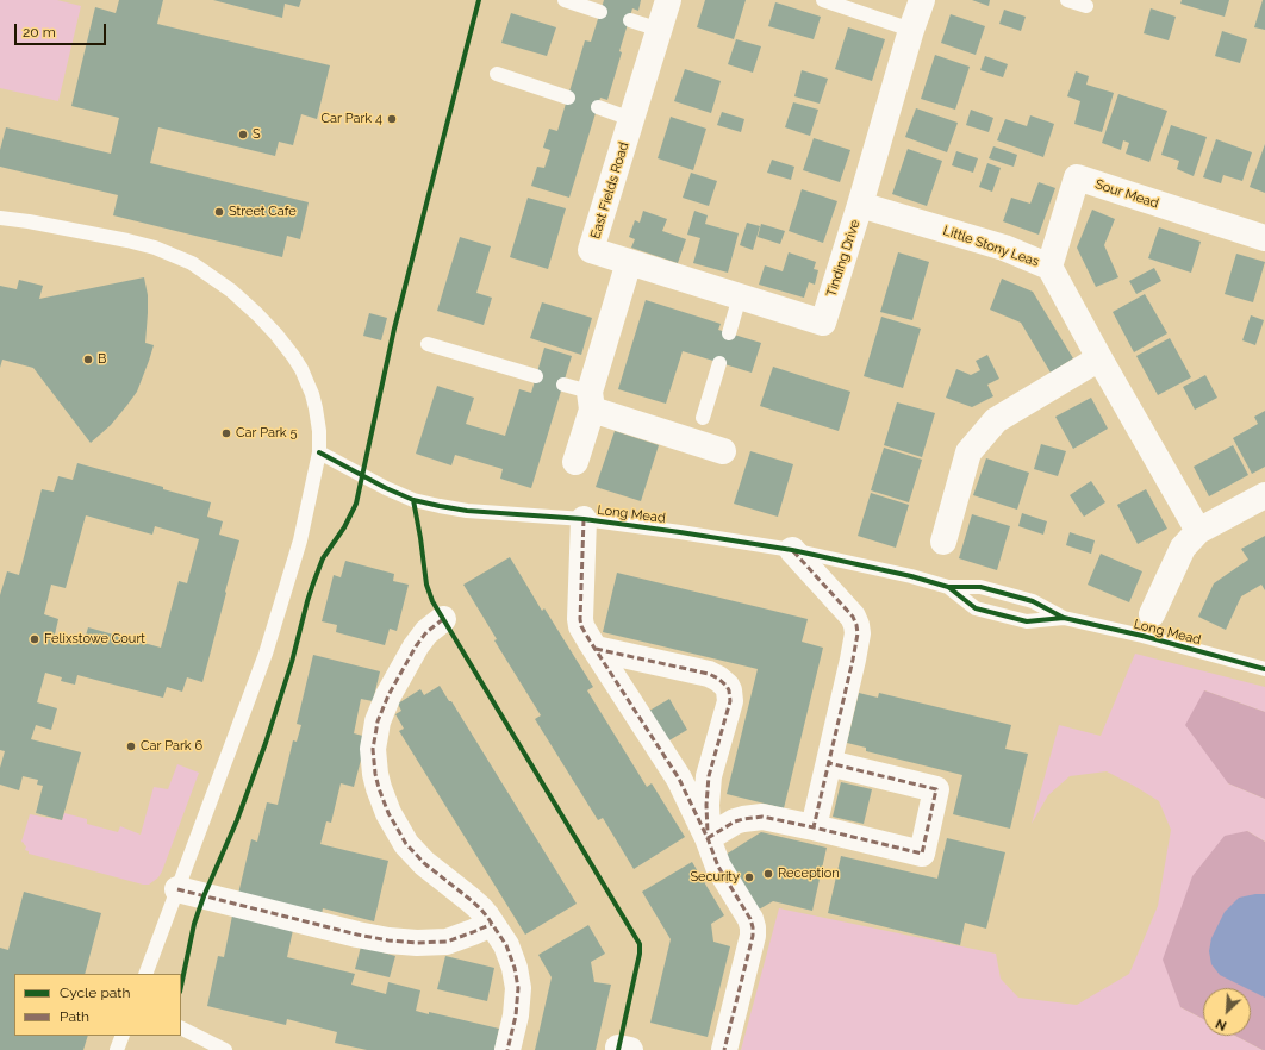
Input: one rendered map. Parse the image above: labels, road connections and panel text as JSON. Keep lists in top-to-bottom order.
{
  "streets": {
    "street": [
      "East Fields Road",
      "Sour Mead",
      "Little Stony Leas",
      "Tinding Drive"
    ],
    "lane": ["Long Mead"]
  },
  "crossings": [
    ["East Fields Road", "Tinding Drive"],
    ["Sour Mead", "Little Stony Leas"],
    ["Little Stony Leas", "Tinding Drive"]
  ],
  "places": [
    "Car Park 4",
    "S",
    "Street Cafe",
    "B",
    "Car Park 5",
    "Felixstowe Court",
    "Car Park 6",
    "Reception",
    "Security"
  ],
  "legend": ["Cycle path", "Path"],
  "scale_bar": "20 m",
  "north": "bottom left"
}
